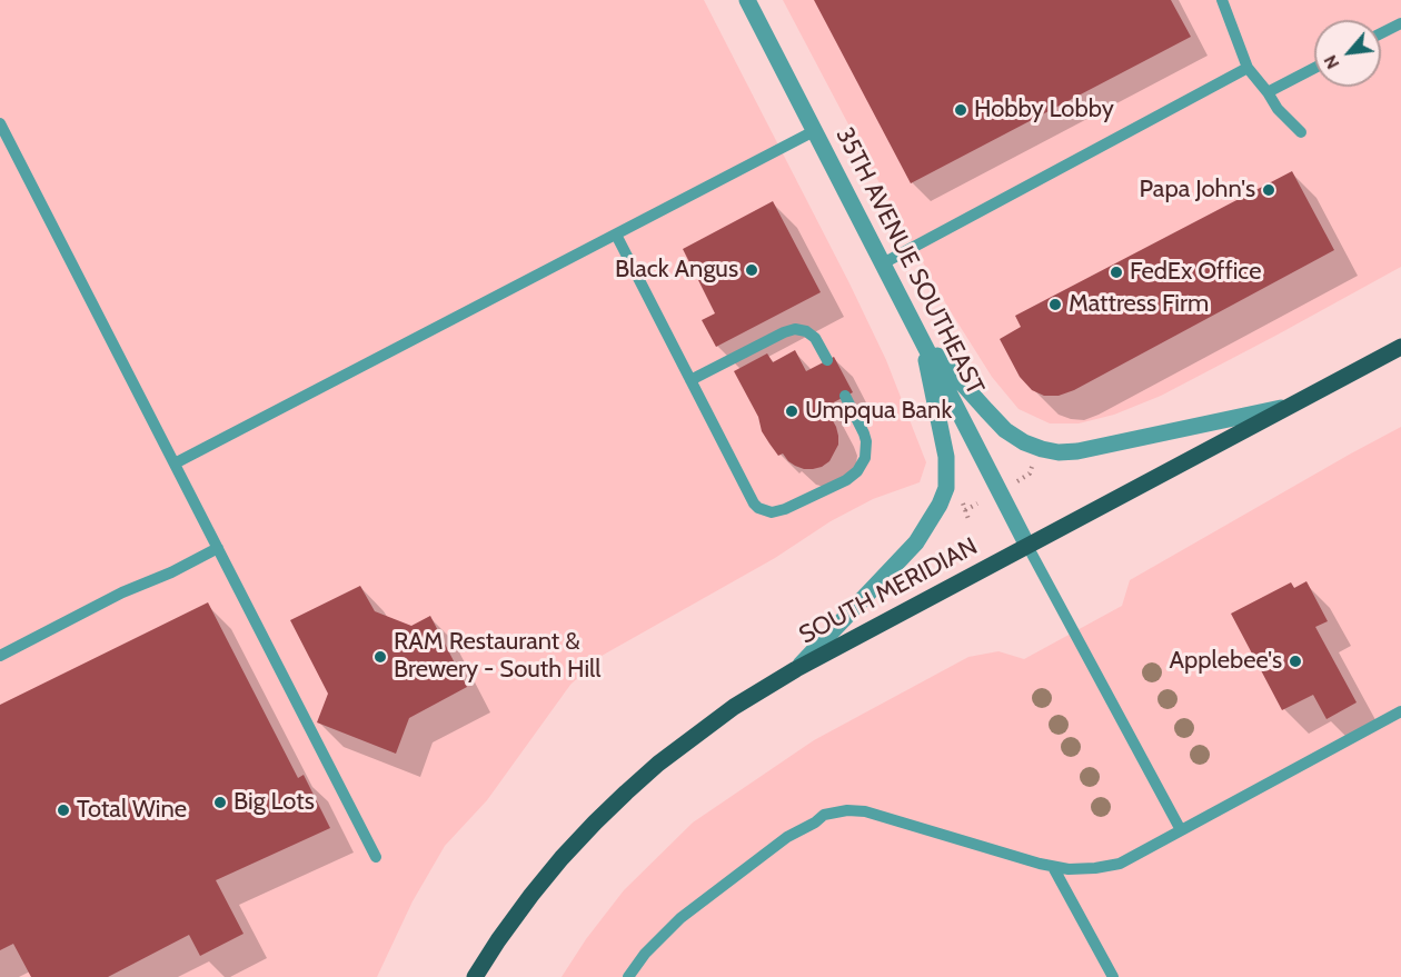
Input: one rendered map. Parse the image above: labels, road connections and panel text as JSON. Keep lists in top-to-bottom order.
{
  "streets": {
    "main road": ["SOUTH MERIDIAN"],
    "street": ["35TH AVENUE SOUTHEAST"]
  },
  "crossings": [
    ["35TH AVENUE SOUTHEAST", "SOUTH MERIDIAN"]
  ],
  "places": [
    "Hobby Lobby",
    "Papa John's",
    "Black Angus",
    "FedEx Office",
    "Mattress Firm",
    "Umpqua Bank",
    "RAM Restaurant & Brewery - South Hill",
    "Applebee's",
    "Big Lots",
    "Total Wine"
  ],
  "north": "bottom left"
}
